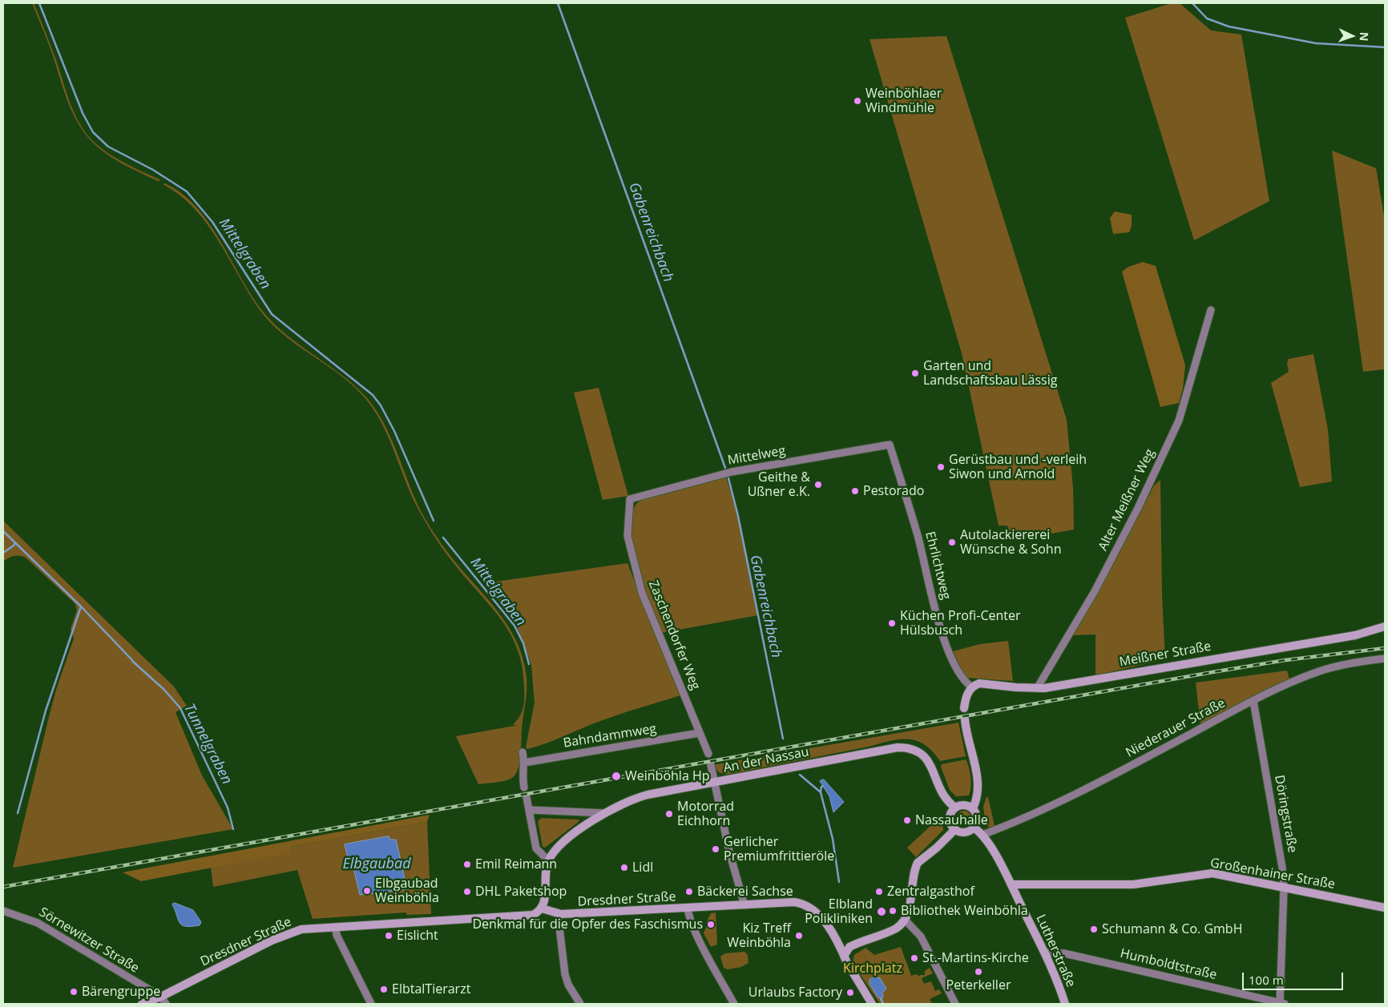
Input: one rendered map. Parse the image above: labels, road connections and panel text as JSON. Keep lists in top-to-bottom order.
{
  "streets": {
    "main road": [
      "Meißner Straße",
      "An der Nassau",
      "Großenhainer Straße",
      "Dresdner Straße",
      "Lutherstraße"
    ],
    "street": [
      "Mittelweg",
      "Alter Meißner Weg",
      "Ehrlichtweg",
      "Zaschendorfer Weg",
      "Niederauer Straße",
      "Bahndammweg",
      "Döringstraße",
      "Sörnewitzer Straße",
      "Humboldtstraße"
    ]
  },
  "crossings": [
    ["Mittelweg", "Ehrlichtweg"],
    ["Mittelweg", "Zaschendorfer Weg"],
    ["Alter Meißner Weg", "Meißner Straße"],
    ["Ehrlichtweg", "Meißner Straße"],
    ["Zaschendorfer Weg", "Bahndammweg"],
    ["Niederauer Straße", "Döringstraße"],
    ["Niederauer Straße", "Lutherstraße"],
    ["An der Nassau", "Lutherstraße"],
    ["Döringstraße", "Großenhainer Straße"],
    ["Döringstraße", "Humboldtstraße"],
    ["Großenhainer Straße", "Lutherstraße"],
    ["Dresdner Straße", "Sörnewitzer Straße"],
    ["Lutherstraße", "Humboldtstraße"]
  ],
  "water": [
    "Gabenreichbach",
    "Mittelgraben",
    "Tunnelgraben",
    "Elbgaubad"
  ],
  "parks": ["Kirchplatz"],
  "places": [
    "Weinböhlaer Windmühle",
    "Garten und Landschaftsbau Lässig",
    "Gerüstbau und -verleih Siwon und Arnold",
    "Geithe & Ußner e.K.",
    "Pestorado",
    "Autolackiererei Wünsche & Sohn",
    "Küchen Profi-Center Hülsbusch",
    "Weinböhla Hp",
    "Motorrad Eichhorn",
    "Nassauhalle",
    "Gerlicher Premiumfrittieröle",
    "Emil Reimann",
    "Lidl",
    "Elbgaubad Weinböhla",
    "DHL Paketshop",
    "Bäckerei Sachse",
    "Zentralgasthof",
    "Bibliothek Weinböhla",
    "Elbland Polikliniken",
    "Denkmal für die Opfer des Faschismus",
    "Schumann & Co. GmbH",
    "Eislicht",
    "Kiz Treff Weinböhla",
    "St.-Martins-Kirche",
    "Peterkeller",
    "ElbtalTierarzt",
    "Bärengruppe",
    "Urlaubs Factory"
  ],
  "scale_bar": "100 m",
  "north": "right"
}
